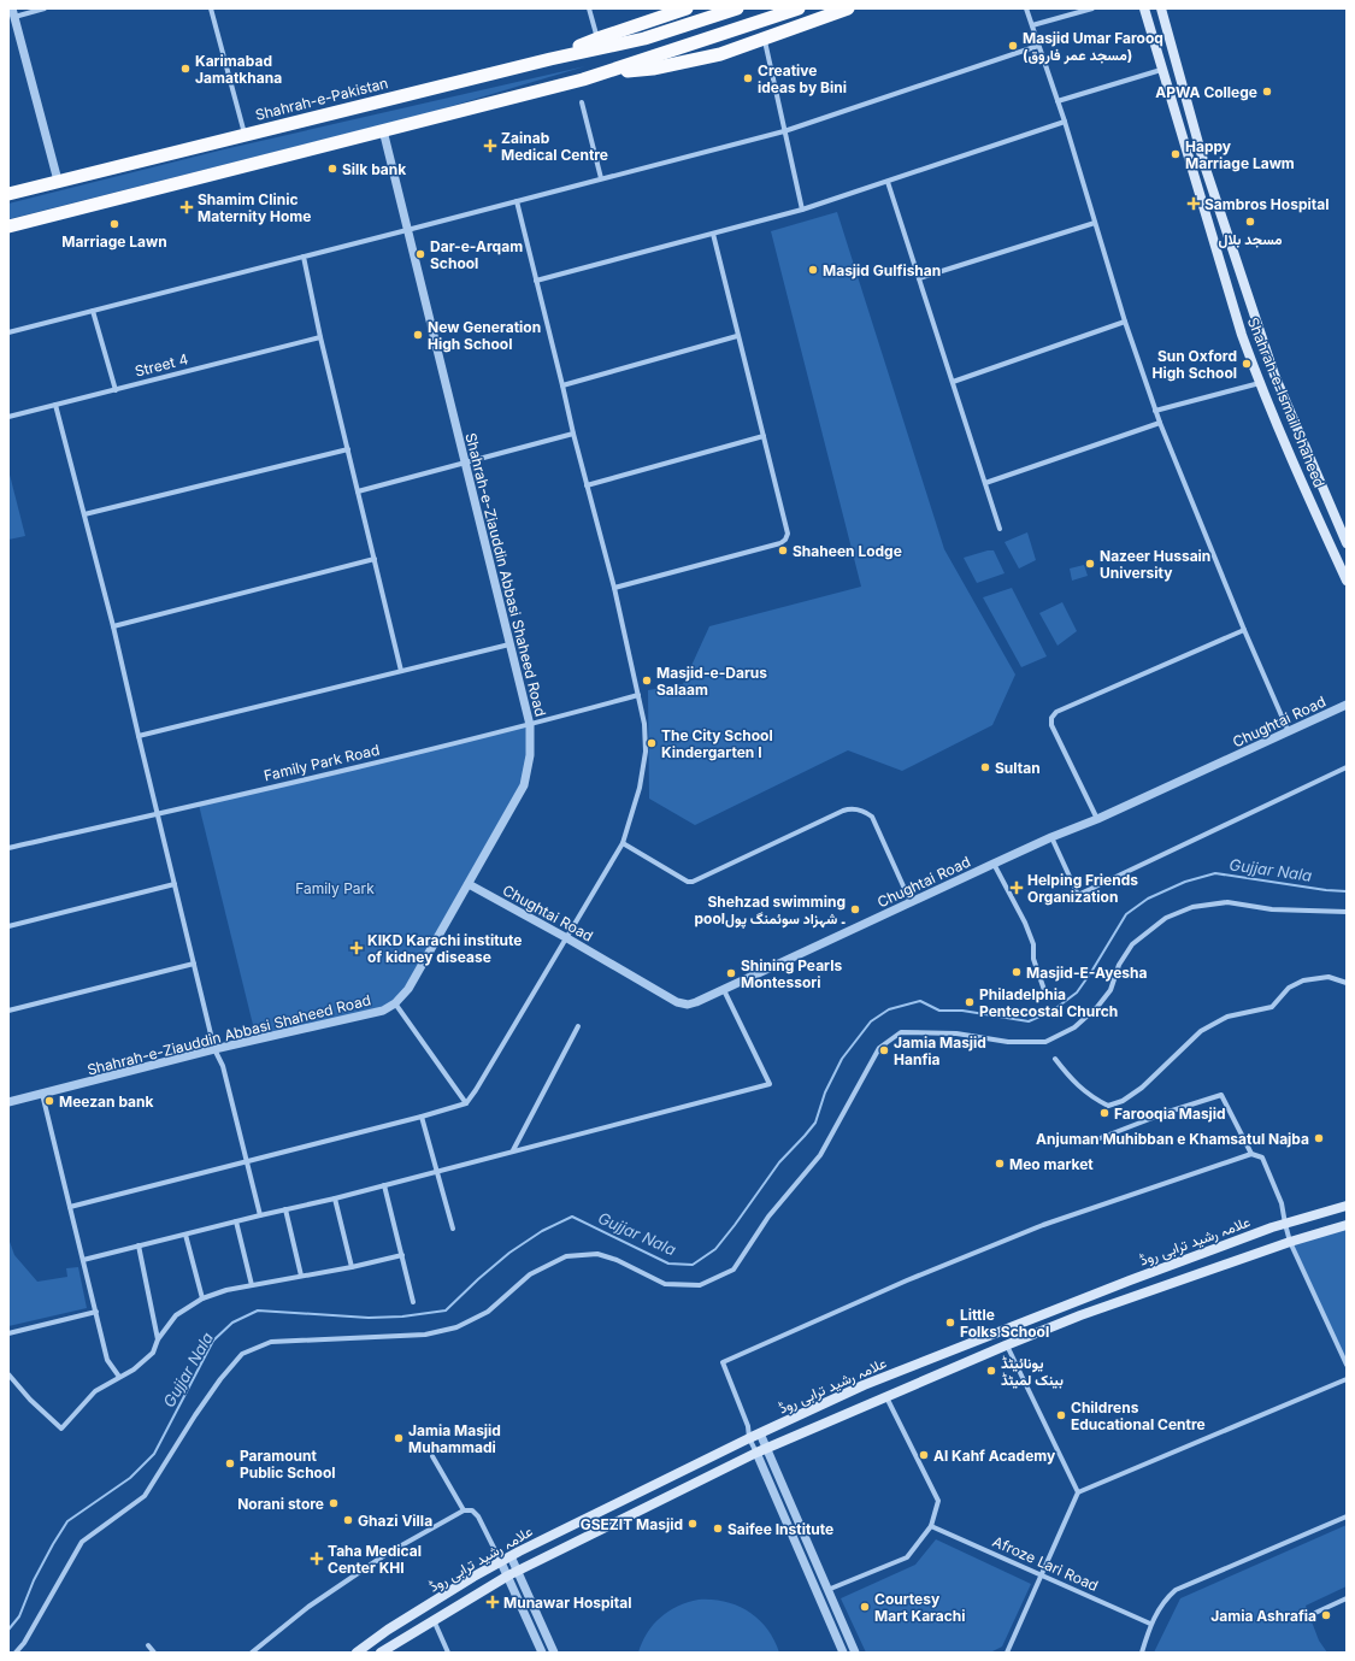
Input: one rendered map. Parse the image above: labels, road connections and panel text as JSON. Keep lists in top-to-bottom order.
{
  "streets": {
    "highway": ["Shahrah-e-Pakistan"],
    "main road": ["Shahrah-e-Ismail Shaheed", "علامہ رشید ترابی روڈ"],
    "street": [
      "Street 4",
      "Shahrah-e-Ziauddin Abbasi Shaheed Road",
      "Chughtai Road",
      "Family Park Road",
      "Afroze Lari Road"
    ]
  },
  "crossings": [
    ["Shahrah-e-Ziauddin Abbasi Shaheed Road", "Chughtai Road"],
    ["Shahrah-e-Ziauddin Abbasi Shaheed Road", "Family Park Road"]
  ],
  "water": ["Gujjar Nala"],
  "parks": ["Family Park"],
  "places": {
    "other": [
      "Masjid Umar Farooq (مسجد عمر فاروق)",
      "Karimabad Jamatkhana",
      "Creative ideas by Bini",
      "APWA College",
      "Happy Marriage Lawm",
      "Silk bank",
      "مسجد بلال",
      "Marriage Lawn",
      "Dar-e-Arqam School",
      "Masjid Gulfishan",
      "New Generation High School",
      "Sun Oxford High School",
      "Shaheen Lodge",
      "Nazeer Hussain University",
      "Masjid-e-Darus Salaam",
      "The City School Kindergarten I",
      "Sultan",
      "Shehzad swimming pool۔ شہزاد سوئمنگ پول",
      "Masjid-E-Ayesha",
      "Shining Pearls Montessori",
      "Philadelphia Pentecostal Church",
      "Jamia Masjid Hanfia",
      "Meezan bank",
      "Farooqia Masjid",
      "Anjuman Muhibban e Khamsatul Najba",
      "Meo market",
      "Little Folks School",
      "یونائیٹڈ بینک لمیٹڈ",
      "Childrens Educational Centre",
      "Jamia Masjid Muhammadi",
      "Al Kahf Academy",
      "Paramount Public School",
      "Norani store",
      "Ghazi Villa",
      "GSEZIT Masjid",
      "Saifee Institute",
      "Courtesy Mart Karachi",
      "Jamia Ashrafia"
    ],
    "health": [
      "Zainab Medical Centre",
      "Sambros Hospital",
      "Shamim Clinic Maternity Home",
      "Helping Friends Organization",
      "KIKD Karachi institute of kidney disease",
      "Taha Medical Center KHI",
      "Munawar Hospital"
    ]
  }
}
